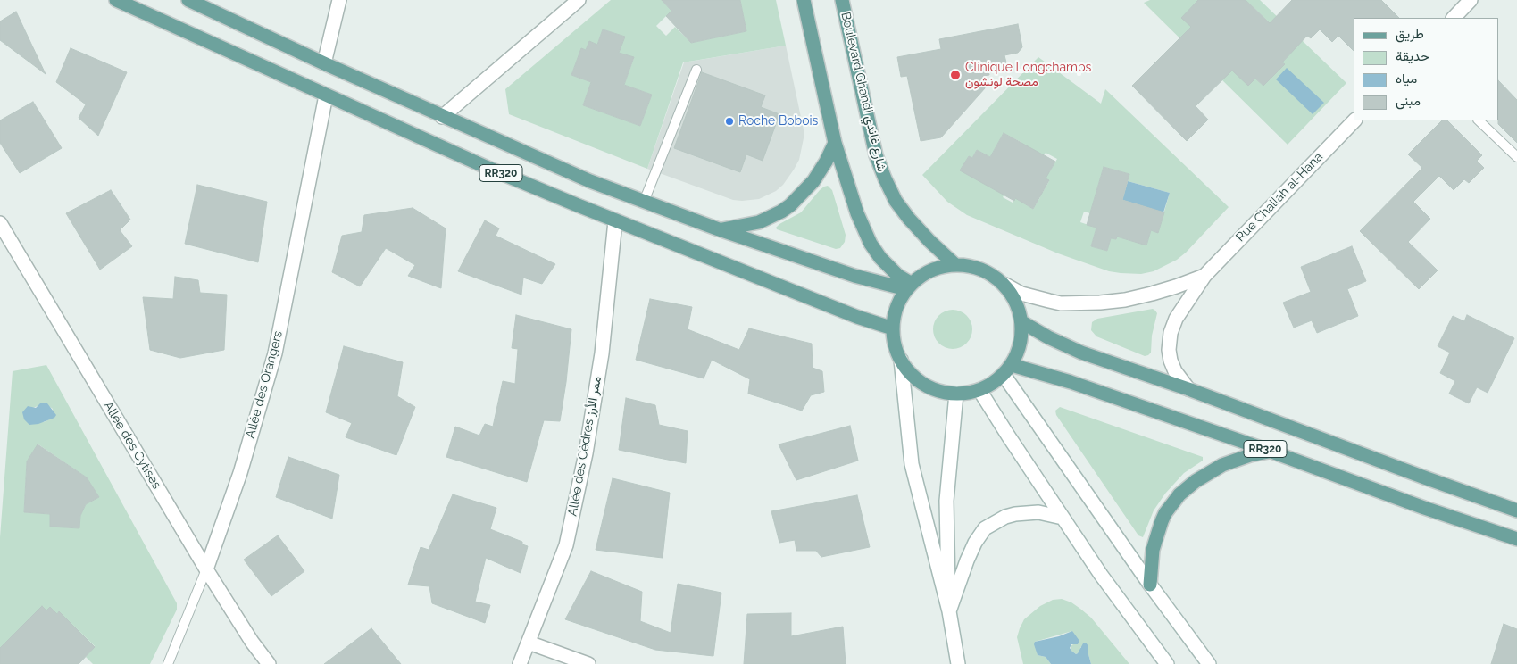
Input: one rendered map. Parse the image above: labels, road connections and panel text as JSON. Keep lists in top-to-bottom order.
{
  "streets": {
    "main road": ["Boulevard Ghandi شارع غاندي", "RR320"],
    "street": [
      "Rue Challah al-Hana",
      "Allée des Orangers",
      "Allée des Cytises",
      "Allée des Cèdres ممر الأرز"
    ]
  },
  "crossings": [
    ["Boulevard Ghandi شارع غاندي", "RR320"],
    ["RR320", "Rue Challah al-Hana"],
    ["RR320", "Allée des Orangers"],
    ["RR320", "Allée des Cèdres ممر الأرز"],
    ["Allée des Orangers", "Allée des Cytises"]
  ],
  "places": ["Clinique Longchamps مصحة لونشون", "Roche Bobois"],
  "legend": [
    "طريق",
    "حديقة",
    "مياه",
    "مبنى"
  ]
}
